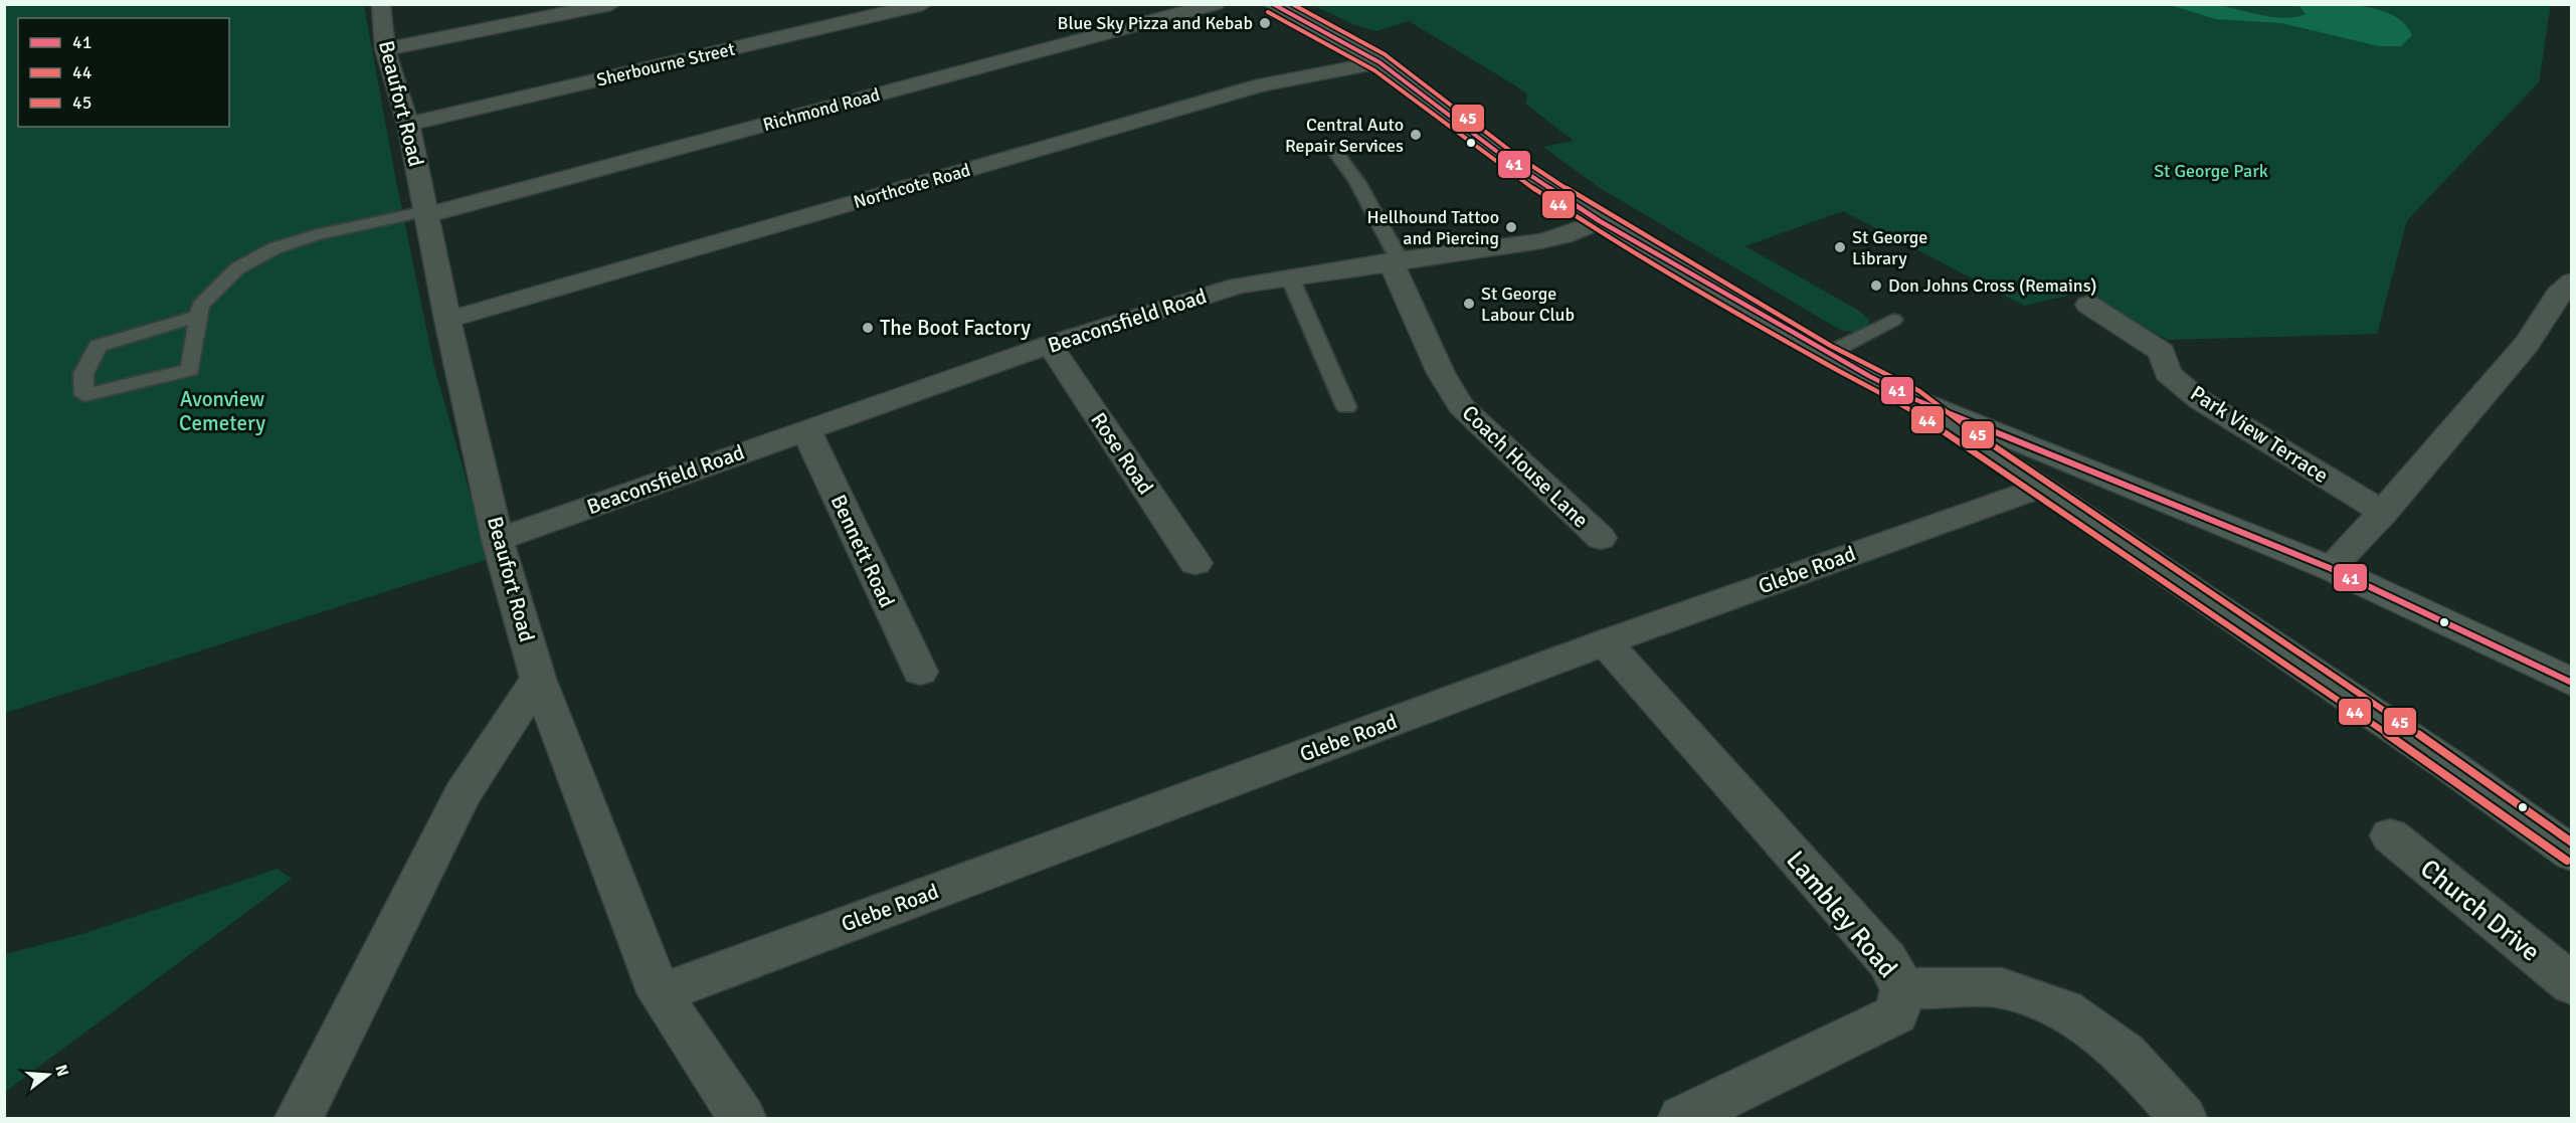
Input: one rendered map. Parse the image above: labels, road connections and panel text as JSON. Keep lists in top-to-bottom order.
{
  "streets": {
    "street": [
      "Sherbourne Street",
      "Beaufort Road",
      "Richmond Road",
      "Northcote Road",
      "Beaconsfield Road",
      "Park View Terrace",
      "Rose Road",
      "Coach House Lane",
      "Bennett Road",
      "Glebe Road",
      "Church Drive",
      "Lambley Road"
    ]
  },
  "crossings": [
    ["Sherbourne Street", "Beaufort Road"],
    ["Beaufort Road", "Richmond Road"],
    ["Beaufort Road", "Northcote Road"],
    ["Beaufort Road", "Beaconsfield Road"],
    ["Beaufort Road", "Glebe Road"],
    ["Beaconsfield Road", "Rose Road"],
    ["Beaconsfield Road", "Coach House Lane"],
    ["Beaconsfield Road", "Bennett Road"],
    ["Glebe Road", "Lambley Road"]
  ],
  "parks": ["St George Park", "Avonview Cemetery"],
  "places": [
    "Blue Sky Pizza and Kebab",
    "Central Auto Repair Services",
    "Hellhound Tattoo and Piercing",
    "St George Library",
    "Don Johns Cross (Remains)",
    "St George Labour Club",
    "The Boot Factory"
  ],
  "lines": ["transit line 41", "transit line 45", "transit line 44"],
  "legend": ["41", "44", "45"],
  "north": "right"
}
